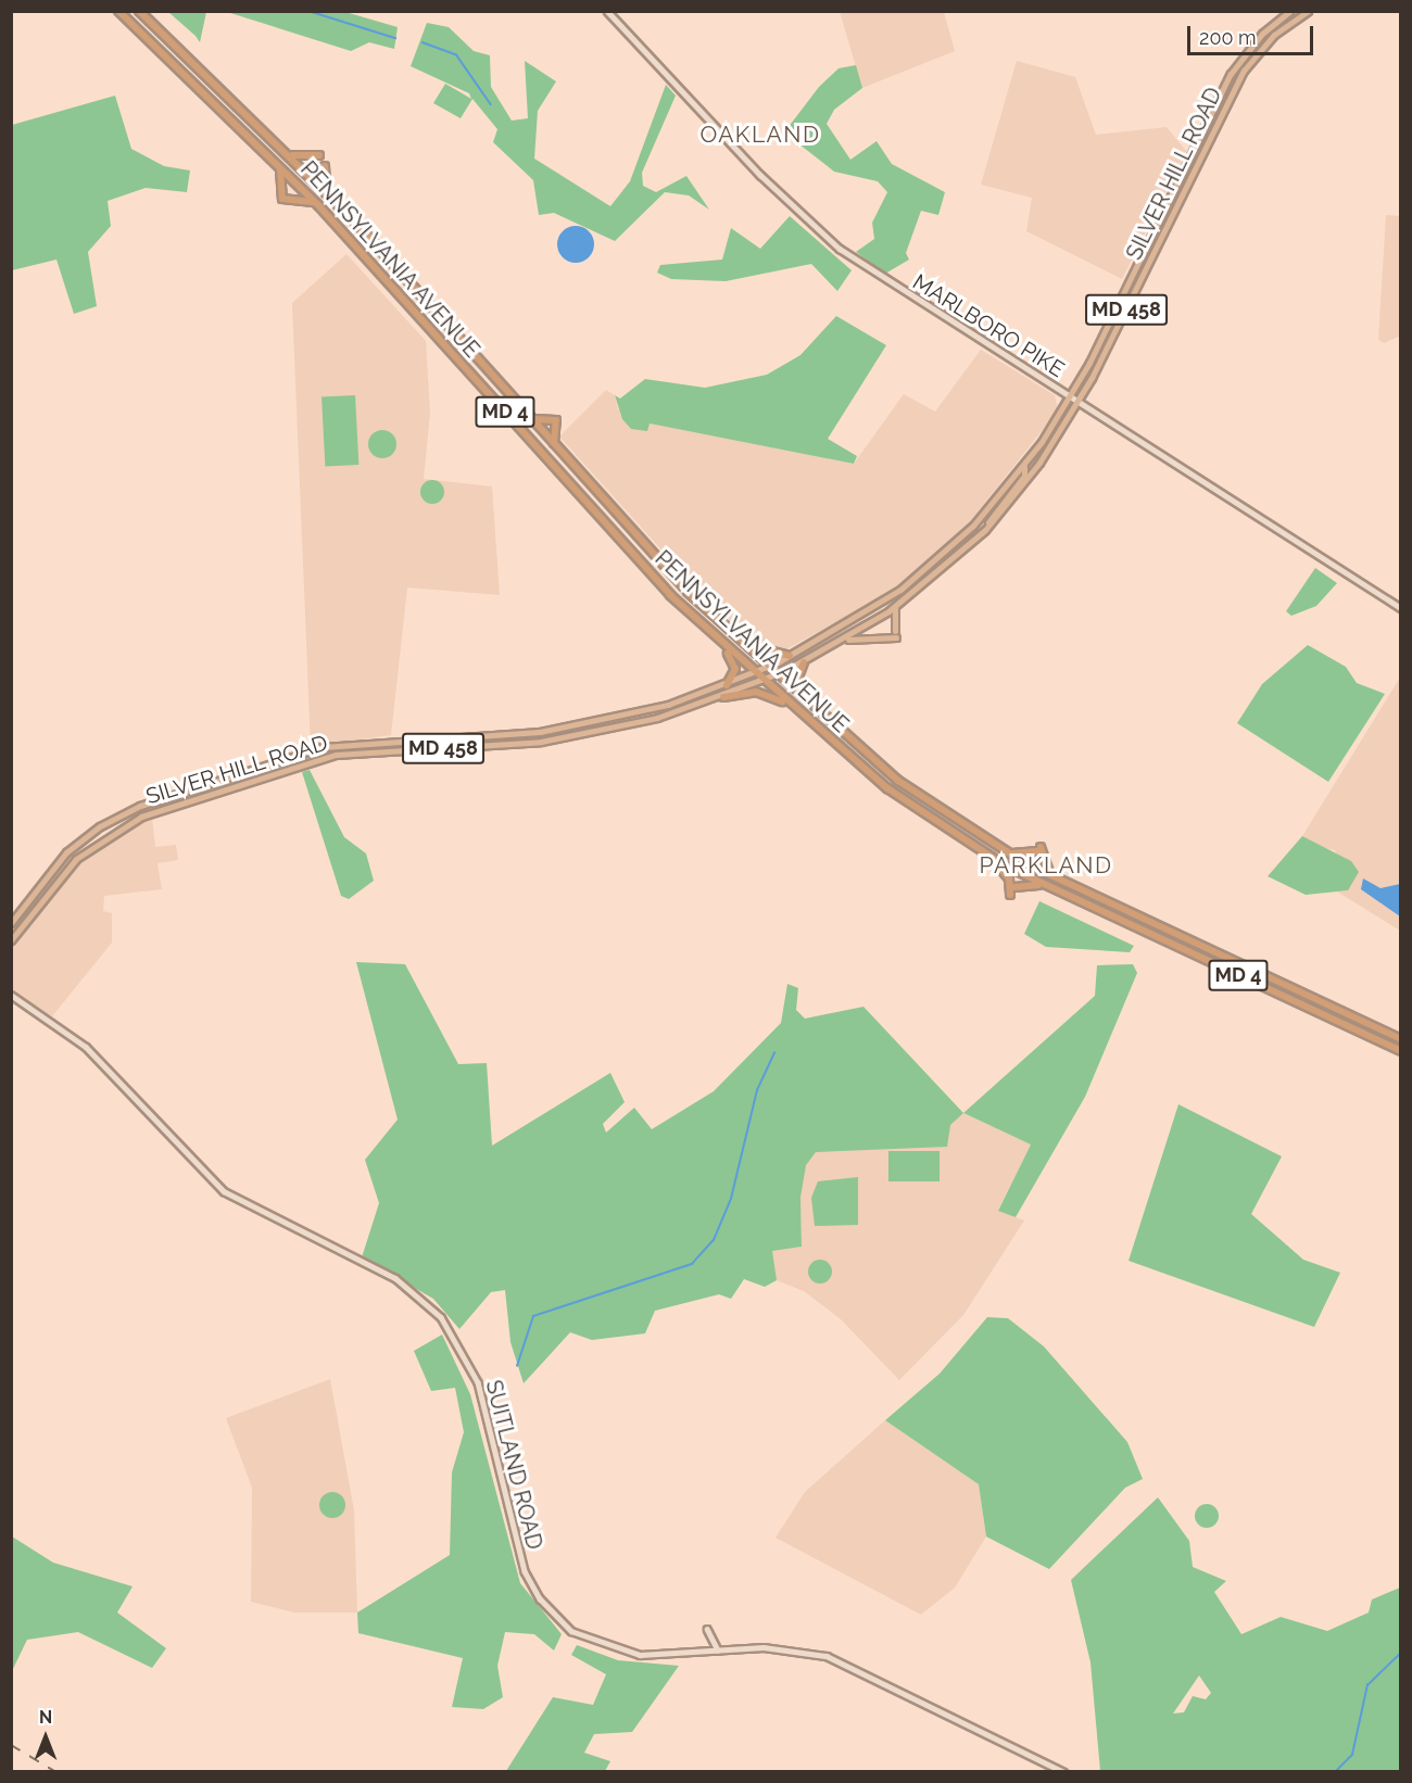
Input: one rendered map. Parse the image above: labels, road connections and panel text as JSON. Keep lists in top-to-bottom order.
{
  "streets": {
    "highway": ["PENNSYLVANIA AVENUE", "MD 4"],
    "main road": [
      "SILVER HILL ROAD",
      "MD 458",
      "MARLBORO PIKE",
      "SUITLAND ROAD"
    ]
  },
  "crossings": [
    ["SILVER HILL ROAD", "PENNSYLVANIA AVENUE"],
    ["SILVER HILL ROAD", "MARLBORO PIKE"]
  ],
  "districts": ["OAKLAND", "PARKLAND"],
  "scale_bar": "200 m",
  "north": "top"
}
